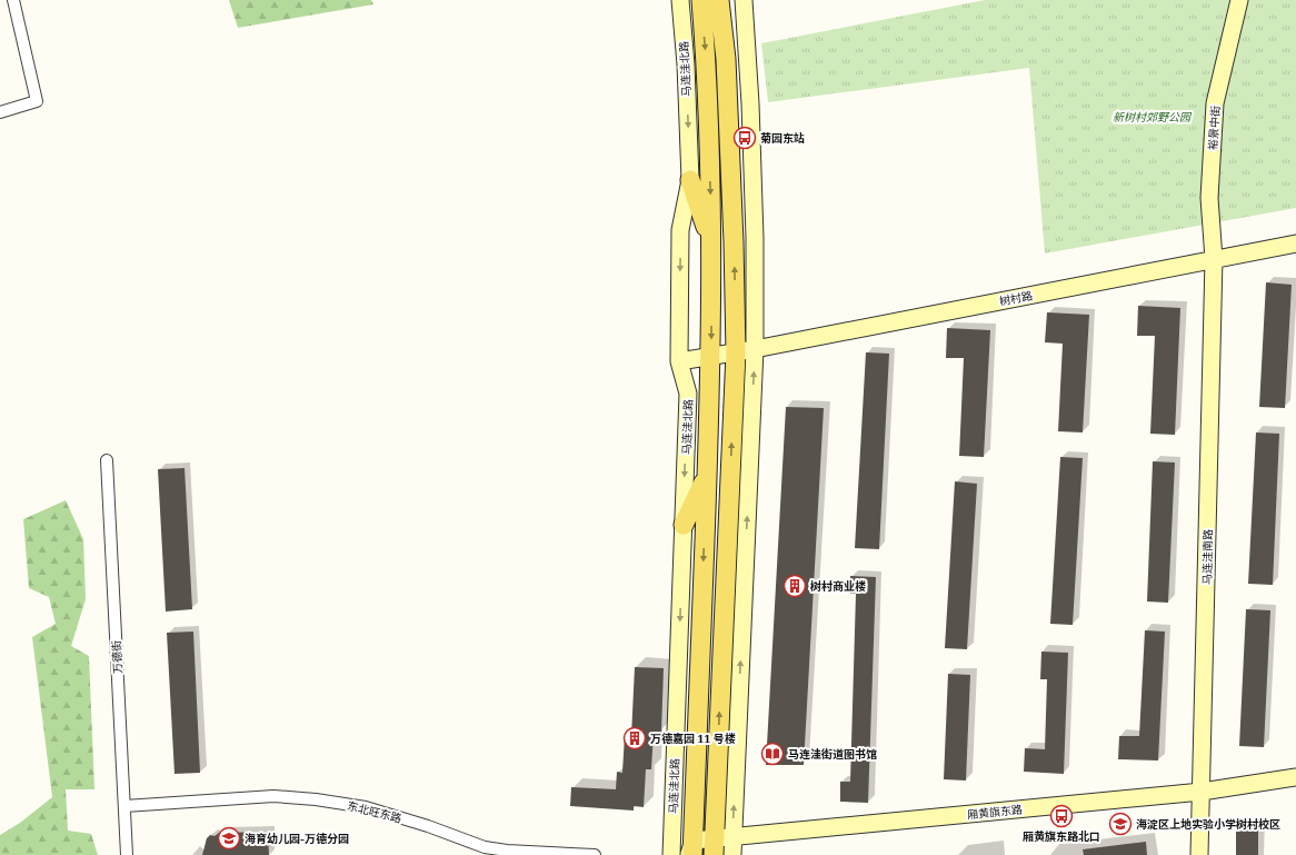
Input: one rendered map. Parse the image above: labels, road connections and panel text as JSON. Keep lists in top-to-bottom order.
{
  "streets": {
    "main road": ["马连洼北路"],
    "street": [
      "裕景中街",
      "树村路",
      "马连洼南路",
      "万德街",
      "东北旺东路",
      "厢黄旗东路"
    ]
  },
  "crossings": [
    ["马连洼北路", "树村路"],
    ["马连洼北路", "厢黄旗东路"],
    ["裕景中街", "树村路"],
    ["裕景中街", "马连洼南路"],
    ["树村路", "马连洼南路"],
    ["马连洼南路", "厢黄旗东路"],
    ["万德街", "东北旺东路"]
  ],
  "parks": ["新树村郊野公园"],
  "places": {
    "bus stop": ["菊园东站", "厢黄旗东路北口"],
    "building": ["树村商业楼", "万德嘉园 11 号楼"],
    "library": ["马连洼街道图书馆"],
    "school or university": ["海淀区上地实验小学树村校区", "海育幼儿园-万德分园"]
  }
}
